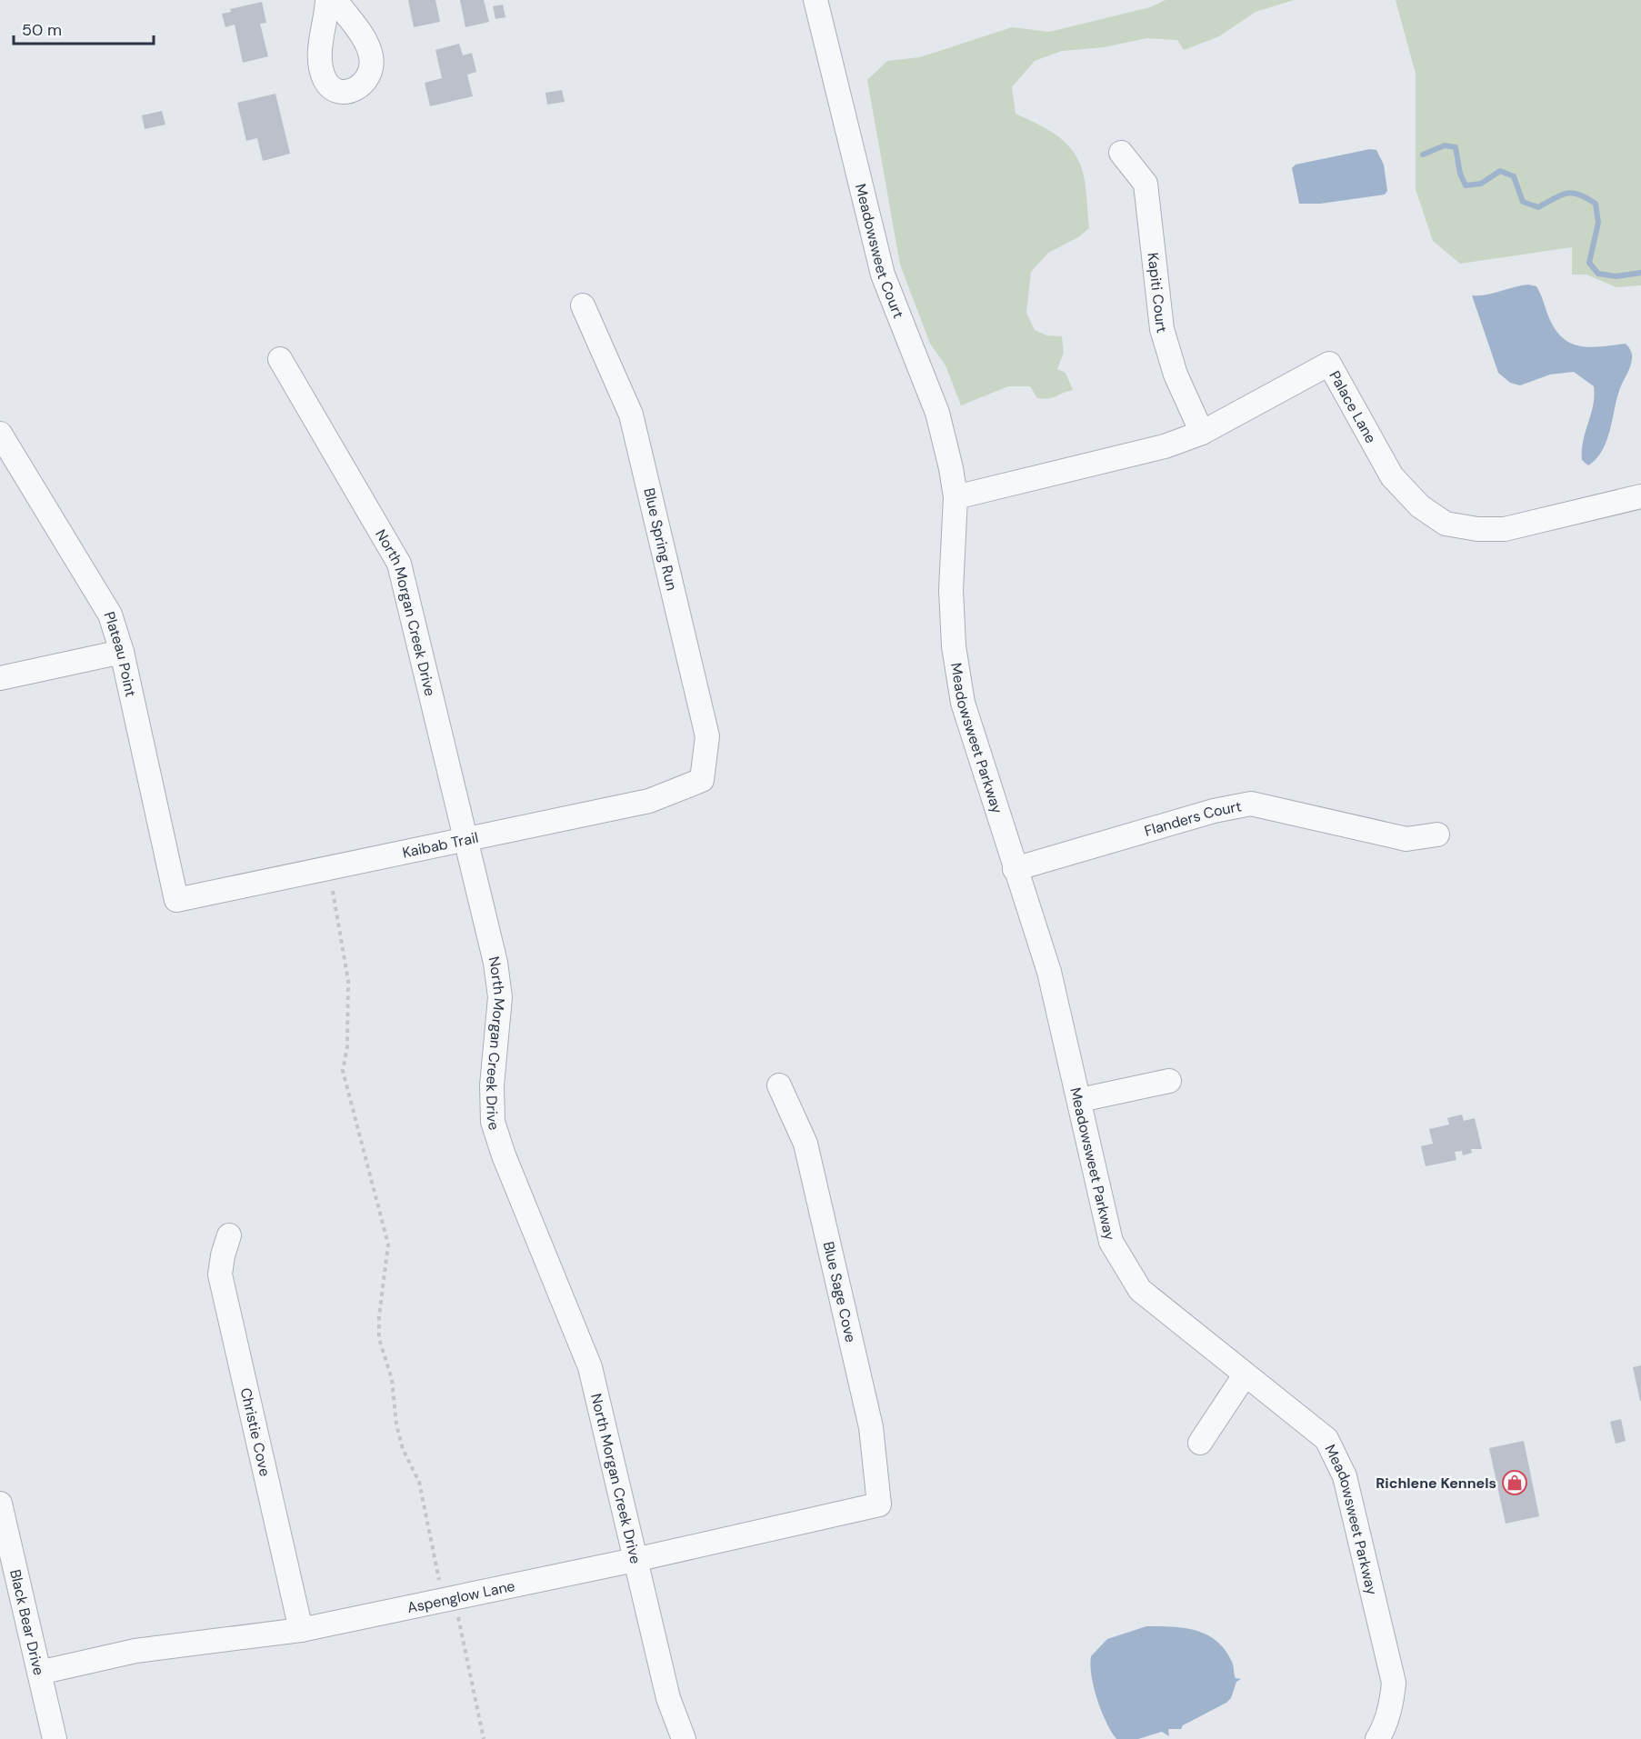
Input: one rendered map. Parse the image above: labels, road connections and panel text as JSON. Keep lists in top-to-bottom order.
{
  "streets": {
    "street": [
      "Meadowsweet Court",
      "Kapiti Court",
      "Palace Lane",
      "Blue Spring Run",
      "North Morgan Creek Drive",
      "Plateau Point",
      "Meadowsweet Parkway",
      "Flanders Court",
      "Kaibab Trail",
      "Blue Sage Cove",
      "Christie Cove",
      "Aspenglow Lane",
      "Black Bear Drive"
    ]
  },
  "crossings": [
    ["Meadowsweet Court", "Palace Lane"],
    ["Meadowsweet Court", "Meadowsweet Parkway"],
    ["Kapiti Court", "Palace Lane"],
    ["Palace Lane", "Meadowsweet Parkway"],
    ["Blue Spring Run", "Kaibab Trail"],
    ["North Morgan Creek Drive", "Kaibab Trail"],
    ["North Morgan Creek Drive", "Aspenglow Lane"],
    ["Plateau Point", "Kaibab Trail"],
    ["Meadowsweet Parkway", "Flanders Court"],
    ["Blue Sage Cove", "Aspenglow Lane"],
    ["Christie Cove", "Aspenglow Lane"],
    ["Aspenglow Lane", "Black Bear Drive"]
  ],
  "places": {
    "shop": ["Richlene Kennels"]
  },
  "scale_bar": "50 m"
}
